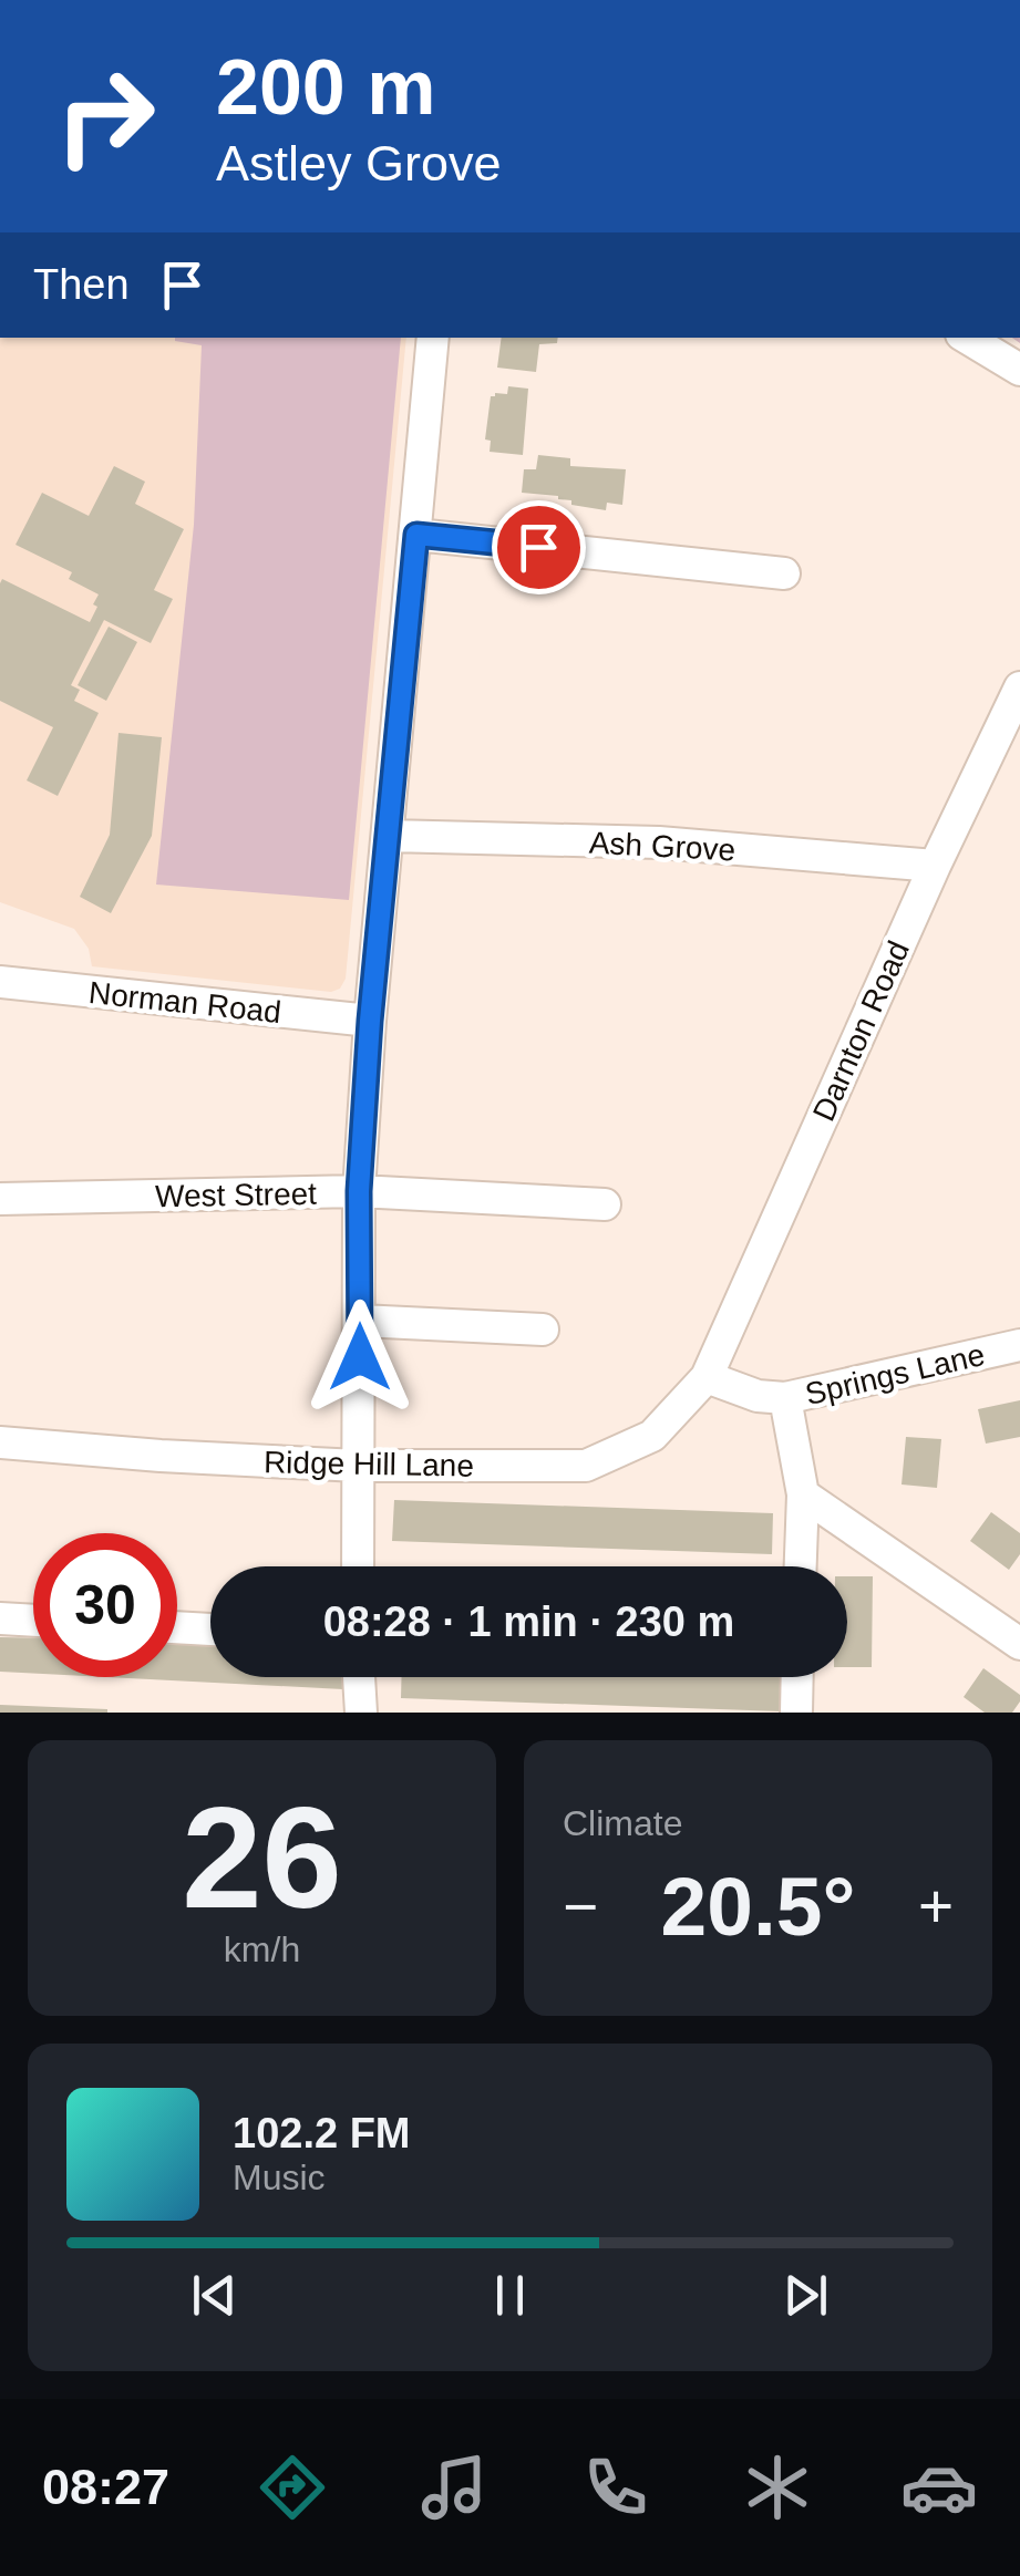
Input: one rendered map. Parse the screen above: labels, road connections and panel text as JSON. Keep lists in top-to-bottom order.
{
  "streets": {
    "street": [
      "Ash Grove",
      "Norman Road",
      "Darnton Road",
      "West Street",
      "Springs Lane",
      "Ridge Hill Lane"
    ]
  },
  "crossings": [
    ["Ash Grove", "Darnton Road"],
    ["Darnton Road", "Springs Lane"],
    ["Darnton Road", "Ridge Hill Lane"],
    ["Springs Lane", "Ridge Hill Lane"]
  ],
  "page": {
    "turn": ["200 m", "Astley Grove"],
    "then": "Then",
    "limit": "30",
    "trip": "08:28 · 1 min · 230 m",
    "tile": [
      ["26", "km/h"],
      "Climate"
    ],
    "heat": ["−", "20.5°", "+"],
    "song": ["102.2 FM", "Music"],
    "tabs": "08:27"
  }
}
